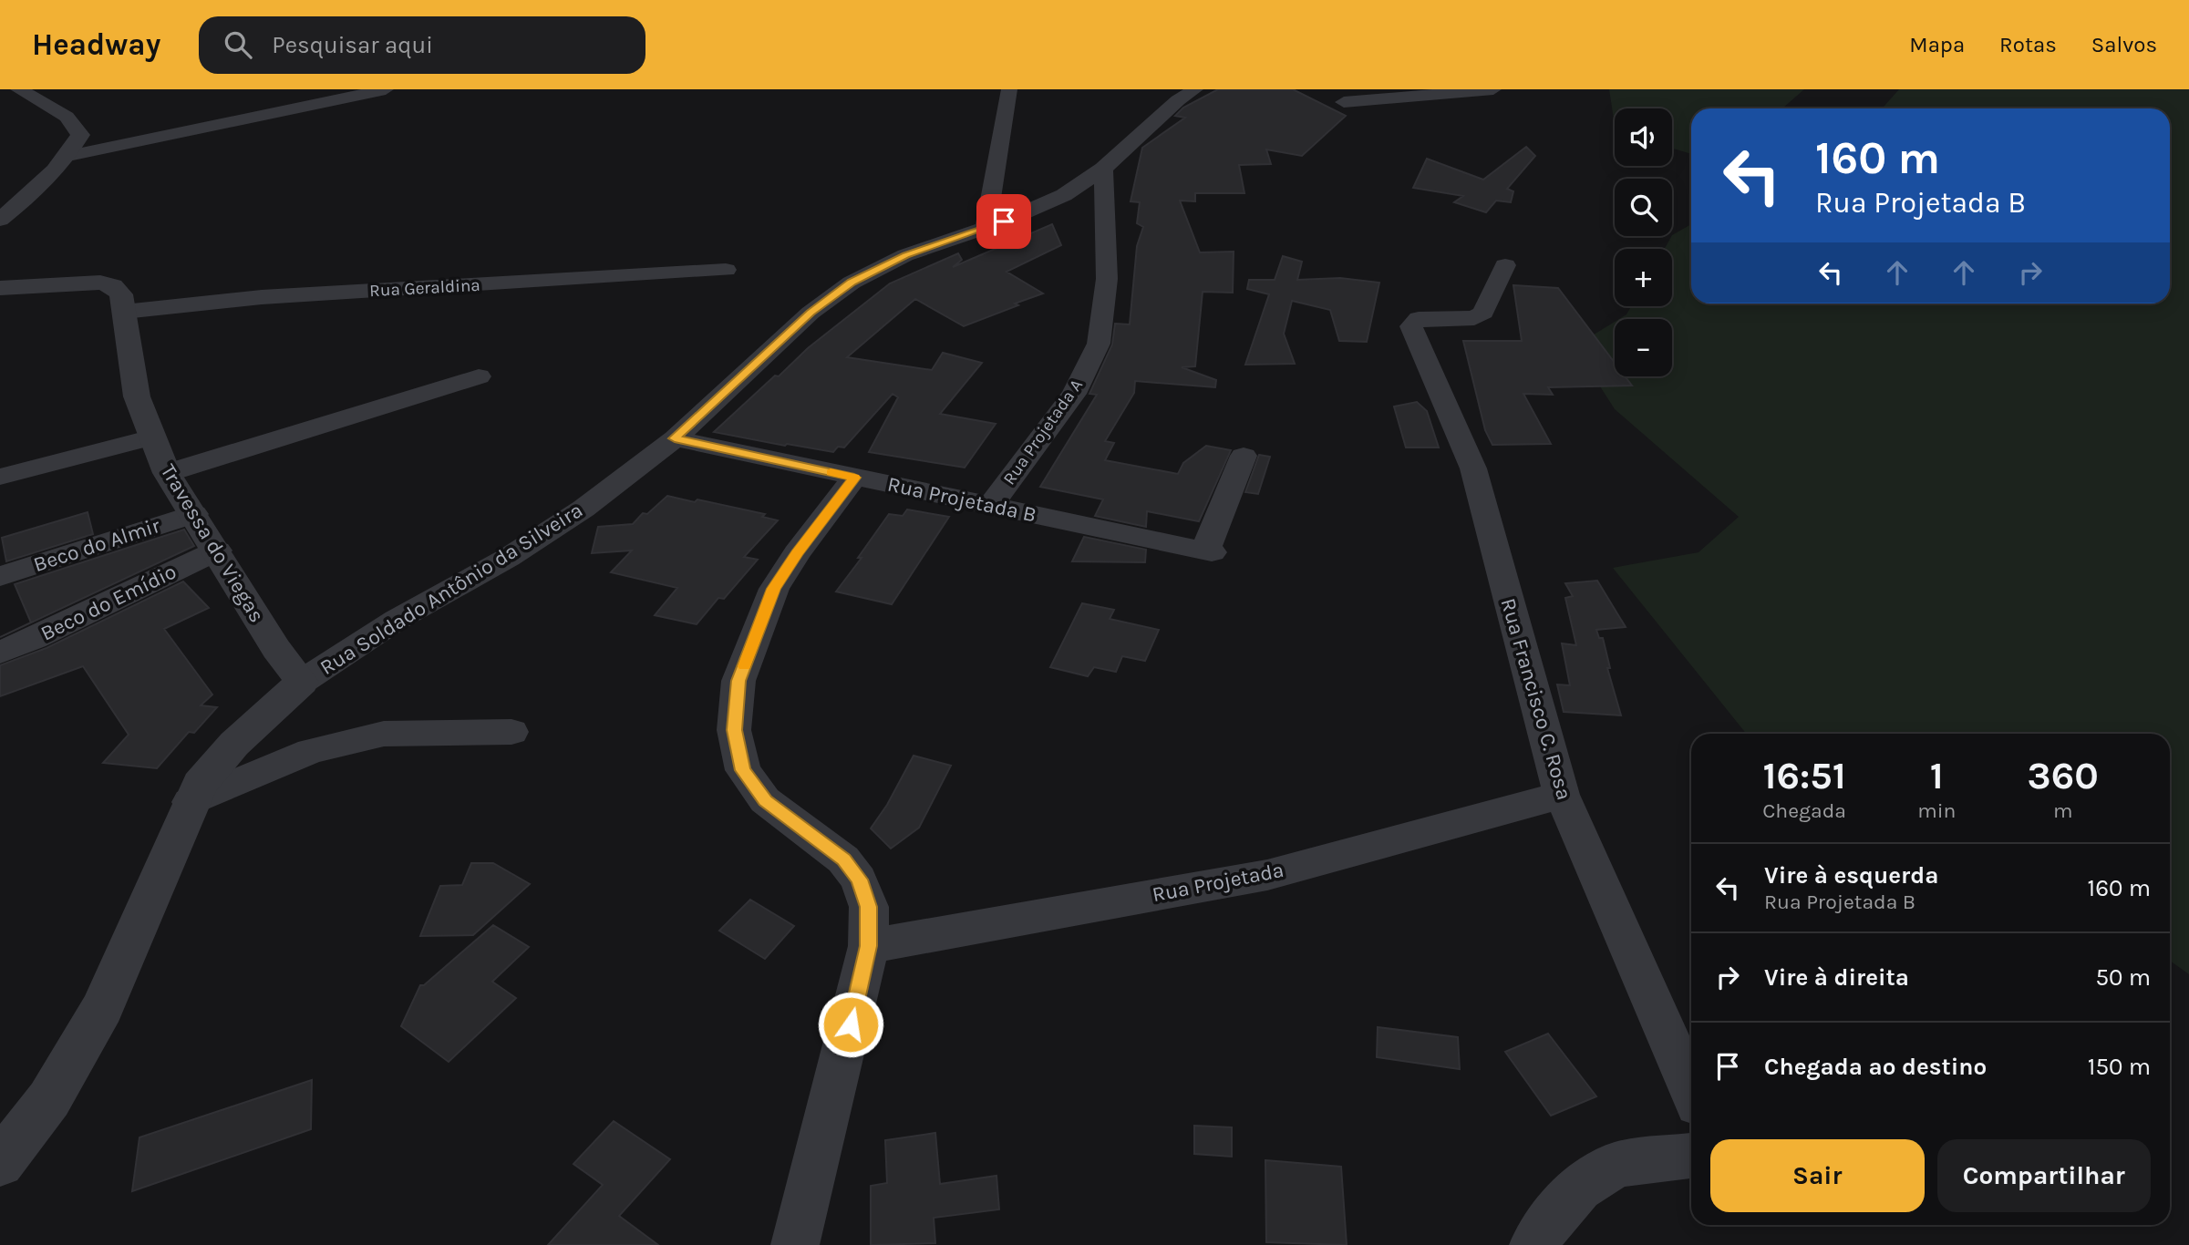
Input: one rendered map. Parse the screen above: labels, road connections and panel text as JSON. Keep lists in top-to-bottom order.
{
  "streets": {
    "street": [
      "Rua Geraldina",
      "Rua Projetada A",
      "Rua Projetada B",
      "Travessa do Viegas",
      "Beco do Almir",
      "Rua Soldado Antônio da Silveira",
      "Beco do Emídio",
      "Rua Francisco C. Rosa",
      "Rua Projetada"
    ]
  },
  "crossings": [
    ["Rua Geraldina", "Travessa do Viegas"],
    ["Rua Projetada A", "Rua Projetada B"],
    ["Rua Projetada A", "Rua Soldado Antônio da Silveira"],
    ["Rua Projetada B", "Rua Soldado Antônio da Silveira"],
    ["Travessa do Viegas", "Beco do Almir"],
    ["Travessa do Viegas", "Rua Soldado Antônio da Silveira"],
    ["Travessa do Viegas", "Beco do Emídio"],
    ["Rua Francisco C. Rosa", "Rua Projetada"]
  ],
  "page": {
    "header": "Headway",
    "search": "Pesquisar aqui",
    "nav": ["Mapa", "Rotas", "Salvos"],
    "map_buttons": ["+", "−"],
    "turn": ["160 m", "Rua Projetada B"],
    "eta": [
      "16:51",
      "Chegada",
      "1",
      "min",
      "360",
      "m"
    ],
    "list": [
      {
        "name": "Vire à esquerda",
        "note": "Rua Projetada B",
        "value": "160 m"
      },
      {
        "name": "Vire à direita",
        "value": "50 m"
      },
      {
        "name": "Chegada ao destino",
        "value": "150 m"
      }
    ],
    "buttons": ["Sair", "Compartilhar"]
  }
}
